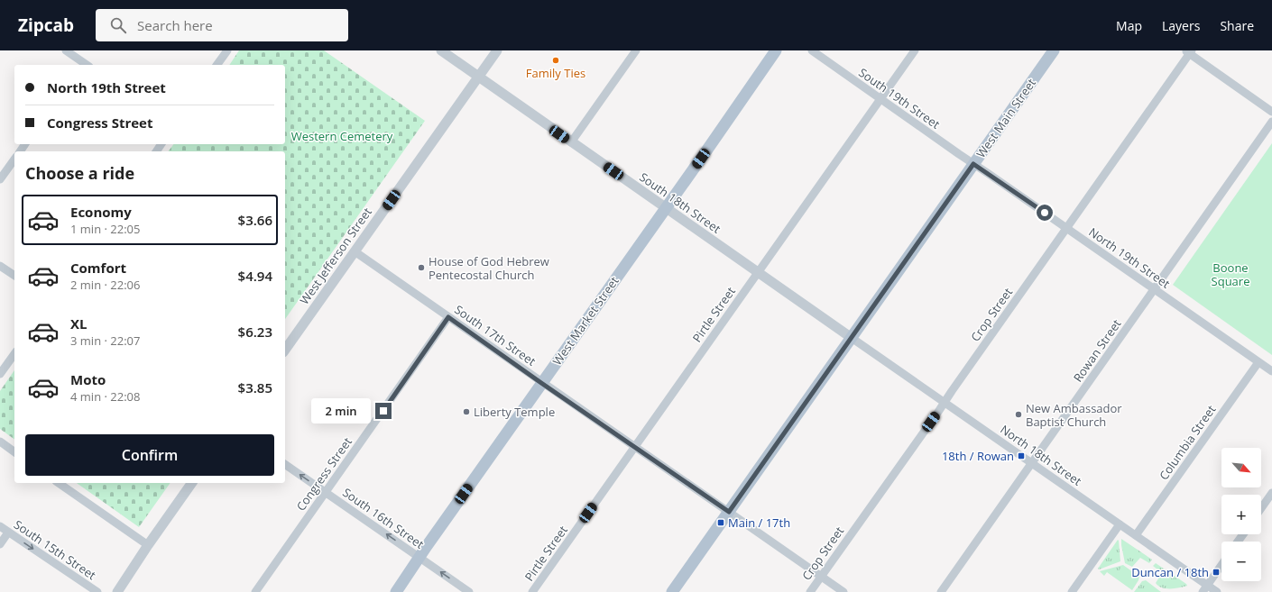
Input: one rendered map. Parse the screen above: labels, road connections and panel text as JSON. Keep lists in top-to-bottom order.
{
  "streets": {
    "main road": ["West Main Street", "West Market Street"],
    "street": [
      "South 19th Street",
      "South 18th Street",
      "West Jefferson Street",
      "North 19th Street",
      "Pirtle Street",
      "Crop Street",
      "South 17th Street",
      "Rowan Street",
      "Columbia Street",
      "North 18th Street",
      "Congress Street",
      "South 16th Street",
      "South 15th Street"
    ]
  },
  "crossings": [
    ["South 19th Street", "West Main Street"],
    ["South 19th Street", "North 19th Street"],
    ["South 19th Street", "Pirtle Street"],
    ["West Main Street", "South 18th Street"],
    ["West Main Street", "North 19th Street"],
    ["West Main Street", "South 17th Street"],
    ["West Main Street", "North 18th Street"],
    ["South 18th Street", "West Jefferson Street"],
    ["South 18th Street", "Pirtle Street"],
    ["South 18th Street", "West Market Street"],
    ["South 18th Street", "North 18th Street"],
    ["West Jefferson Street", "South 17th Street"],
    ["North 19th Street", "Crop Street"],
    ["North 19th Street", "Rowan Street"],
    ["North 19th Street", "Columbia Street"],
    ["Pirtle Street", "South 17th Street"],
    ["Crop Street", "South 17th Street"],
    ["Crop Street", "North 18th Street"],
    ["West Market Street", "South 17th Street"],
    ["West Market Street", "South 16th Street"],
    ["South 17th Street", "Congress Street"],
    ["Rowan Street", "North 18th Street"],
    ["Columbia Street", "North 18th Street"],
    ["Congress Street", "South 16th Street"]
  ],
  "one_way": ["South 16th Street"],
  "parks": ["Western Cemetery", "Boone Square"],
  "places": {
    "other": [
      "Family Ties",
      "House of God Hebrew Pentecostal Church",
      "Liberty Temple",
      "New Ambassador Baptist Church"
    ],
    "transit": ["18th / Rowan", "Main / 17th", "Duncan / 18th"]
  },
  "north": "bottom right",
  "page": {
    "header": "Zipcab",
    "search": "Search here",
    "nav": ["Map", "Layers", "Share"],
    "banner": ["North 19th Street", "Congress Street"],
    "heading": "Choose a ride",
    "list": [
      {
        "name": "Economy",
        "note": "1 min · 22:05",
        "value": "$3.66"
      },
      {
        "name": "Comfort",
        "note": "2 min · 22:06",
        "value": "$4.94"
      },
      {
        "name": "XL",
        "note": "3 min · 22:07",
        "value": "$6.23"
      },
      {
        "name": "Moto",
        "note": "4 min · 22:08",
        "value": "$3.85"
      }
    ],
    "bubble": "2 min",
    "buttons": "Confirm",
    "map_buttons": ["+", "−"]
  }
}
